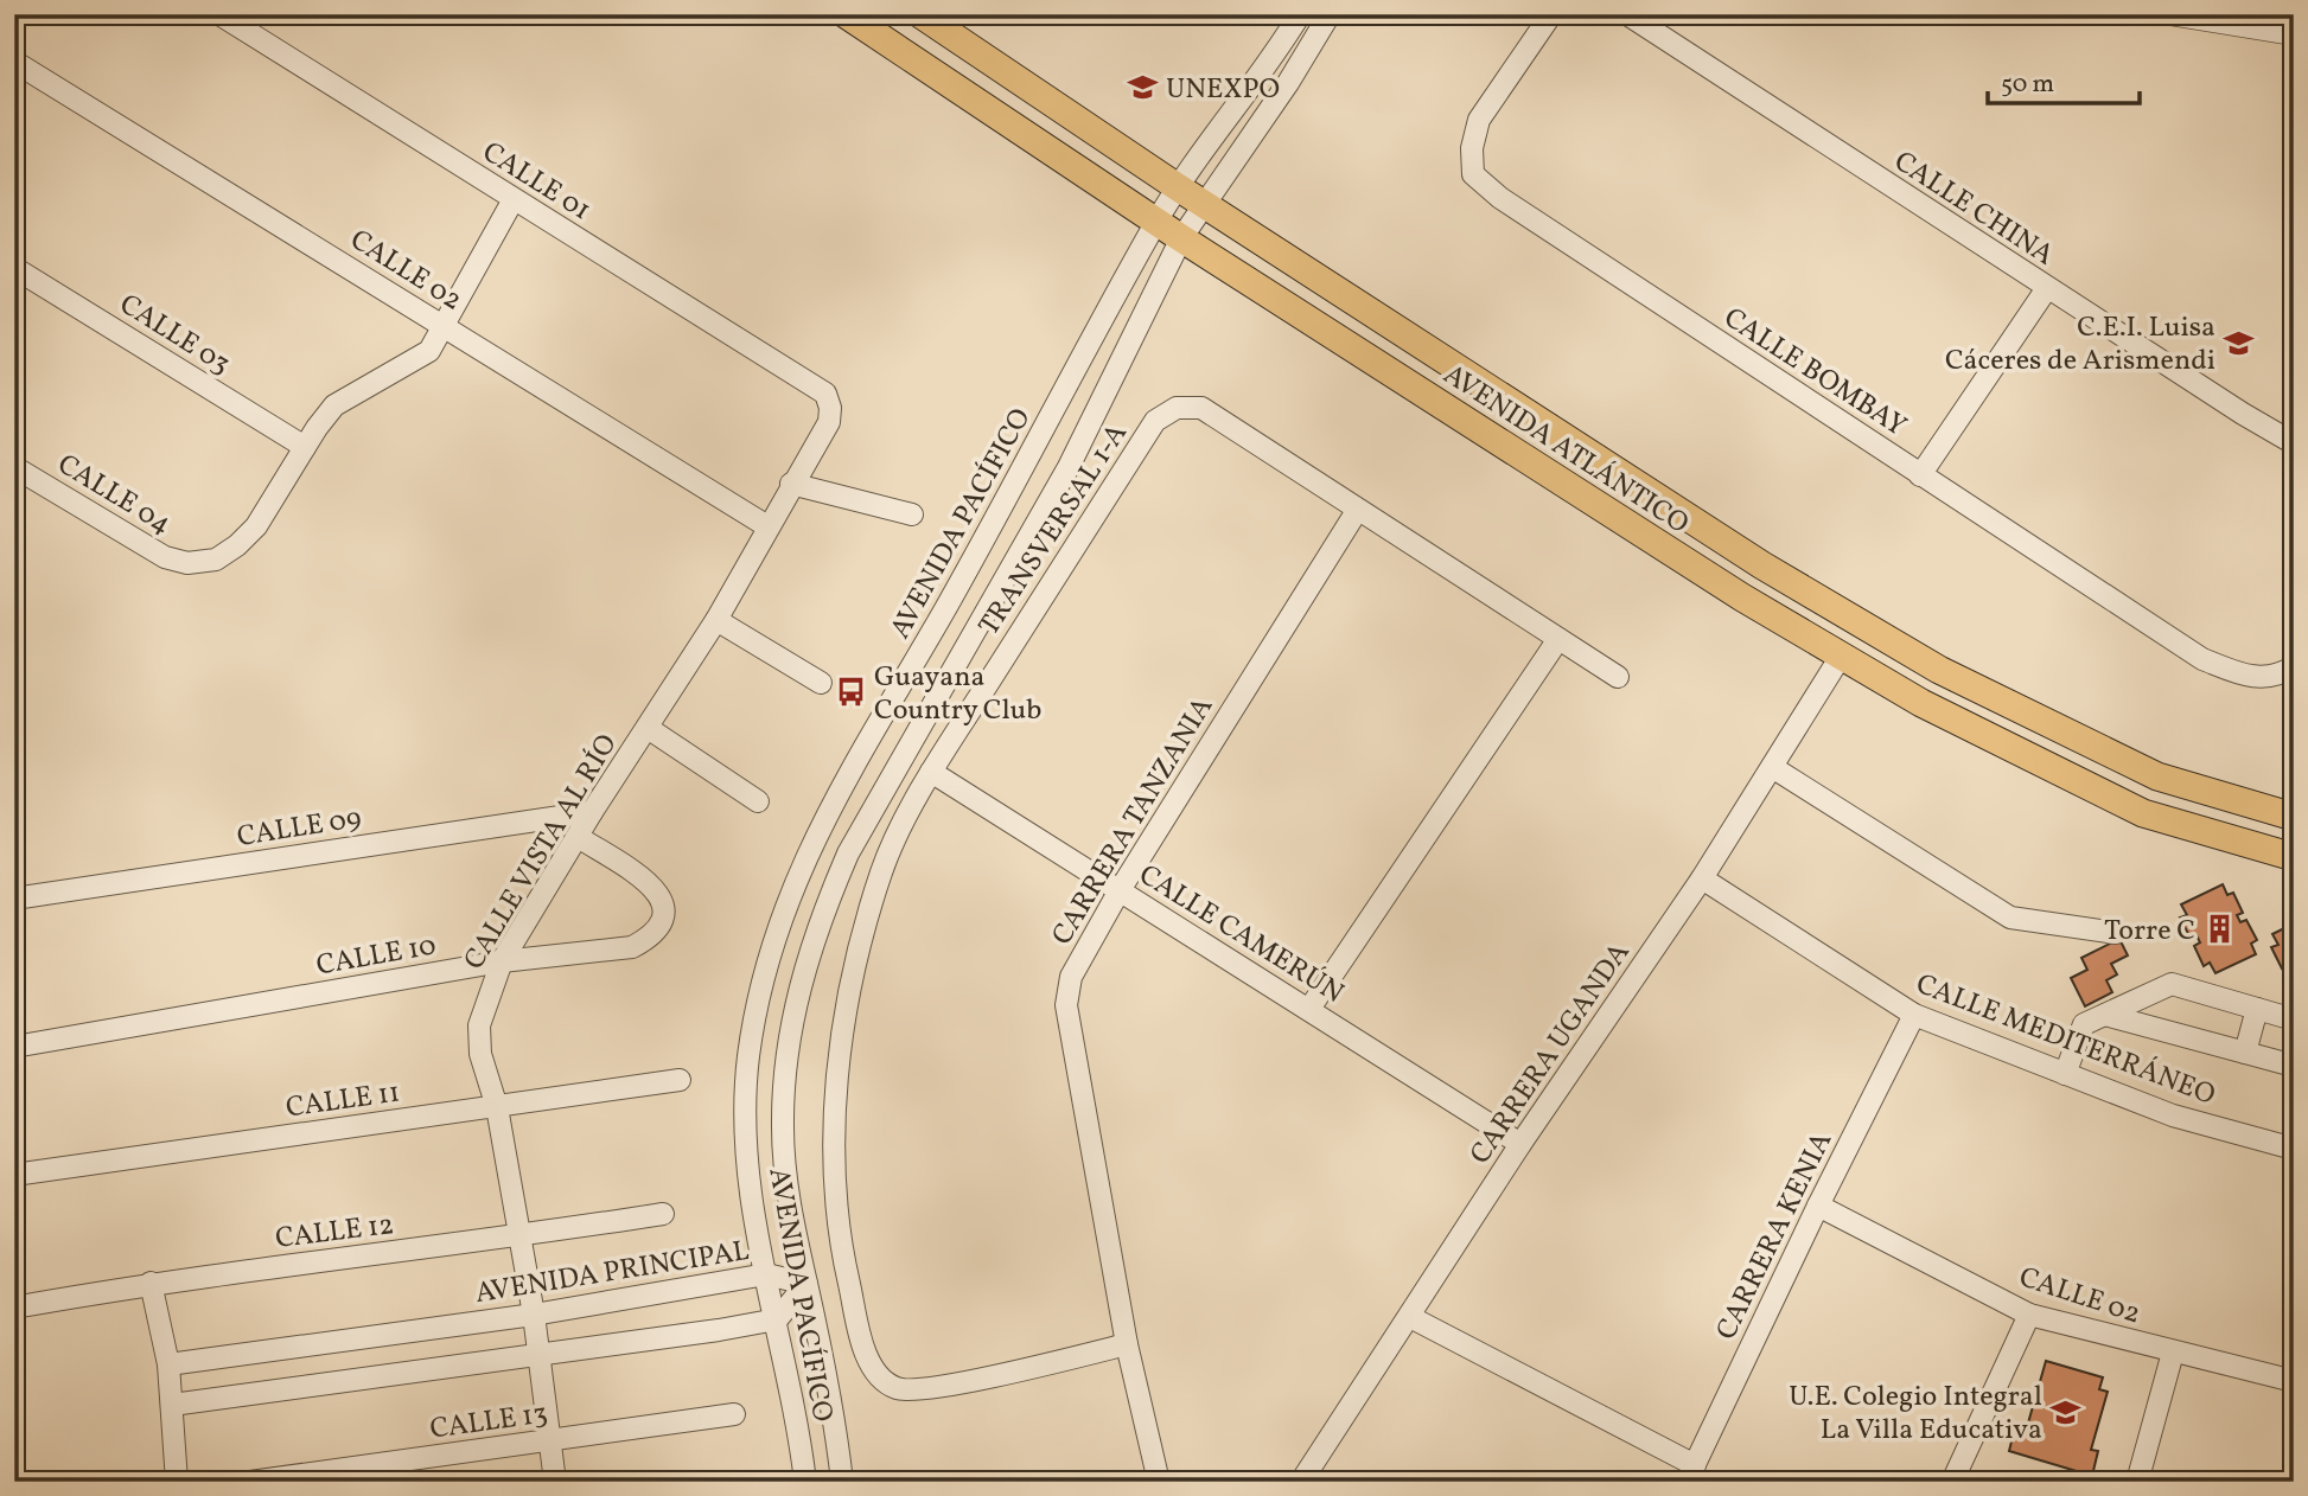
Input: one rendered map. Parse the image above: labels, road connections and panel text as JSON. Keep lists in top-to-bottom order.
{
  "streets": {
    "main road": ["AVENIDA ATLÁNTICO"],
    "street": [
      "CALLE 01",
      "CALLE CHINA",
      "CALLE 02",
      "CALLE 03",
      "CALLE BOMBAY",
      "CALLE 04",
      "AVENIDA PACÍFICO",
      "TRANSVERSAL 1-A",
      "CARRERA TANZANIA",
      "CALLE 09",
      "CALLE VISTA AL RÍO",
      "CALLE CAMERÚN",
      "CALLE 10",
      "CALLE MEDITERRÁNEO",
      "CARRERA UGANDA",
      "CALLE 11",
      "CALLE 12",
      "CARRERA KENIA",
      "AVENIDA PRINCIPAL",
      "CALLE 13"
    ]
  },
  "crossings": [
    ["CALLE 01", "CALLE VISTA AL RÍO"],
    ["CALLE 02", "CALLE VISTA AL RÍO"],
    ["CALLE 02", "CARRERA KENIA"],
    ["CALLE 03", "CALLE 04"],
    ["AVENIDA ATLÁNTICO", "AVENIDA PACÍFICO"],
    ["AVENIDA ATLÁNTICO", "CARRERA UGANDA"],
    ["AVENIDA PACÍFICO", "AVENIDA PRINCIPAL"],
    ["TRANSVERSAL 1-A", "CARRERA TANZANIA"],
    ["TRANSVERSAL 1-A", "CALLE CAMERÚN"],
    ["CARRERA TANZANIA", "CALLE CAMERÚN"],
    ["CALLE 09", "CALLE VISTA AL RÍO"],
    ["CALLE VISTA AL RÍO", "CALLE 10"],
    ["CALLE VISTA AL RÍO", "CALLE 11"],
    ["CALLE VISTA AL RÍO", "CALLE 12"],
    ["CALLE VISTA AL RÍO", "AVENIDA PRINCIPAL"],
    ["CALLE VISTA AL RÍO", "CALLE 13"],
    ["CALLE CAMERÚN", "CARRERA UGANDA"],
    ["CALLE MEDITERRÁNEO", "CARRERA UGANDA"],
    ["CALLE MEDITERRÁNEO", "CARRERA KENIA"]
  ],
  "places": {
    "school or university": ["UNEXPO", "C.E.I. Luisa Cáceres de Arismendi", "U.E. Colegio Integral La Villa Educativa"],
    "bus stop": ["Guayana Country Club"],
    "building": ["Torre C"]
  },
  "scale_bar": "50 m"
}
